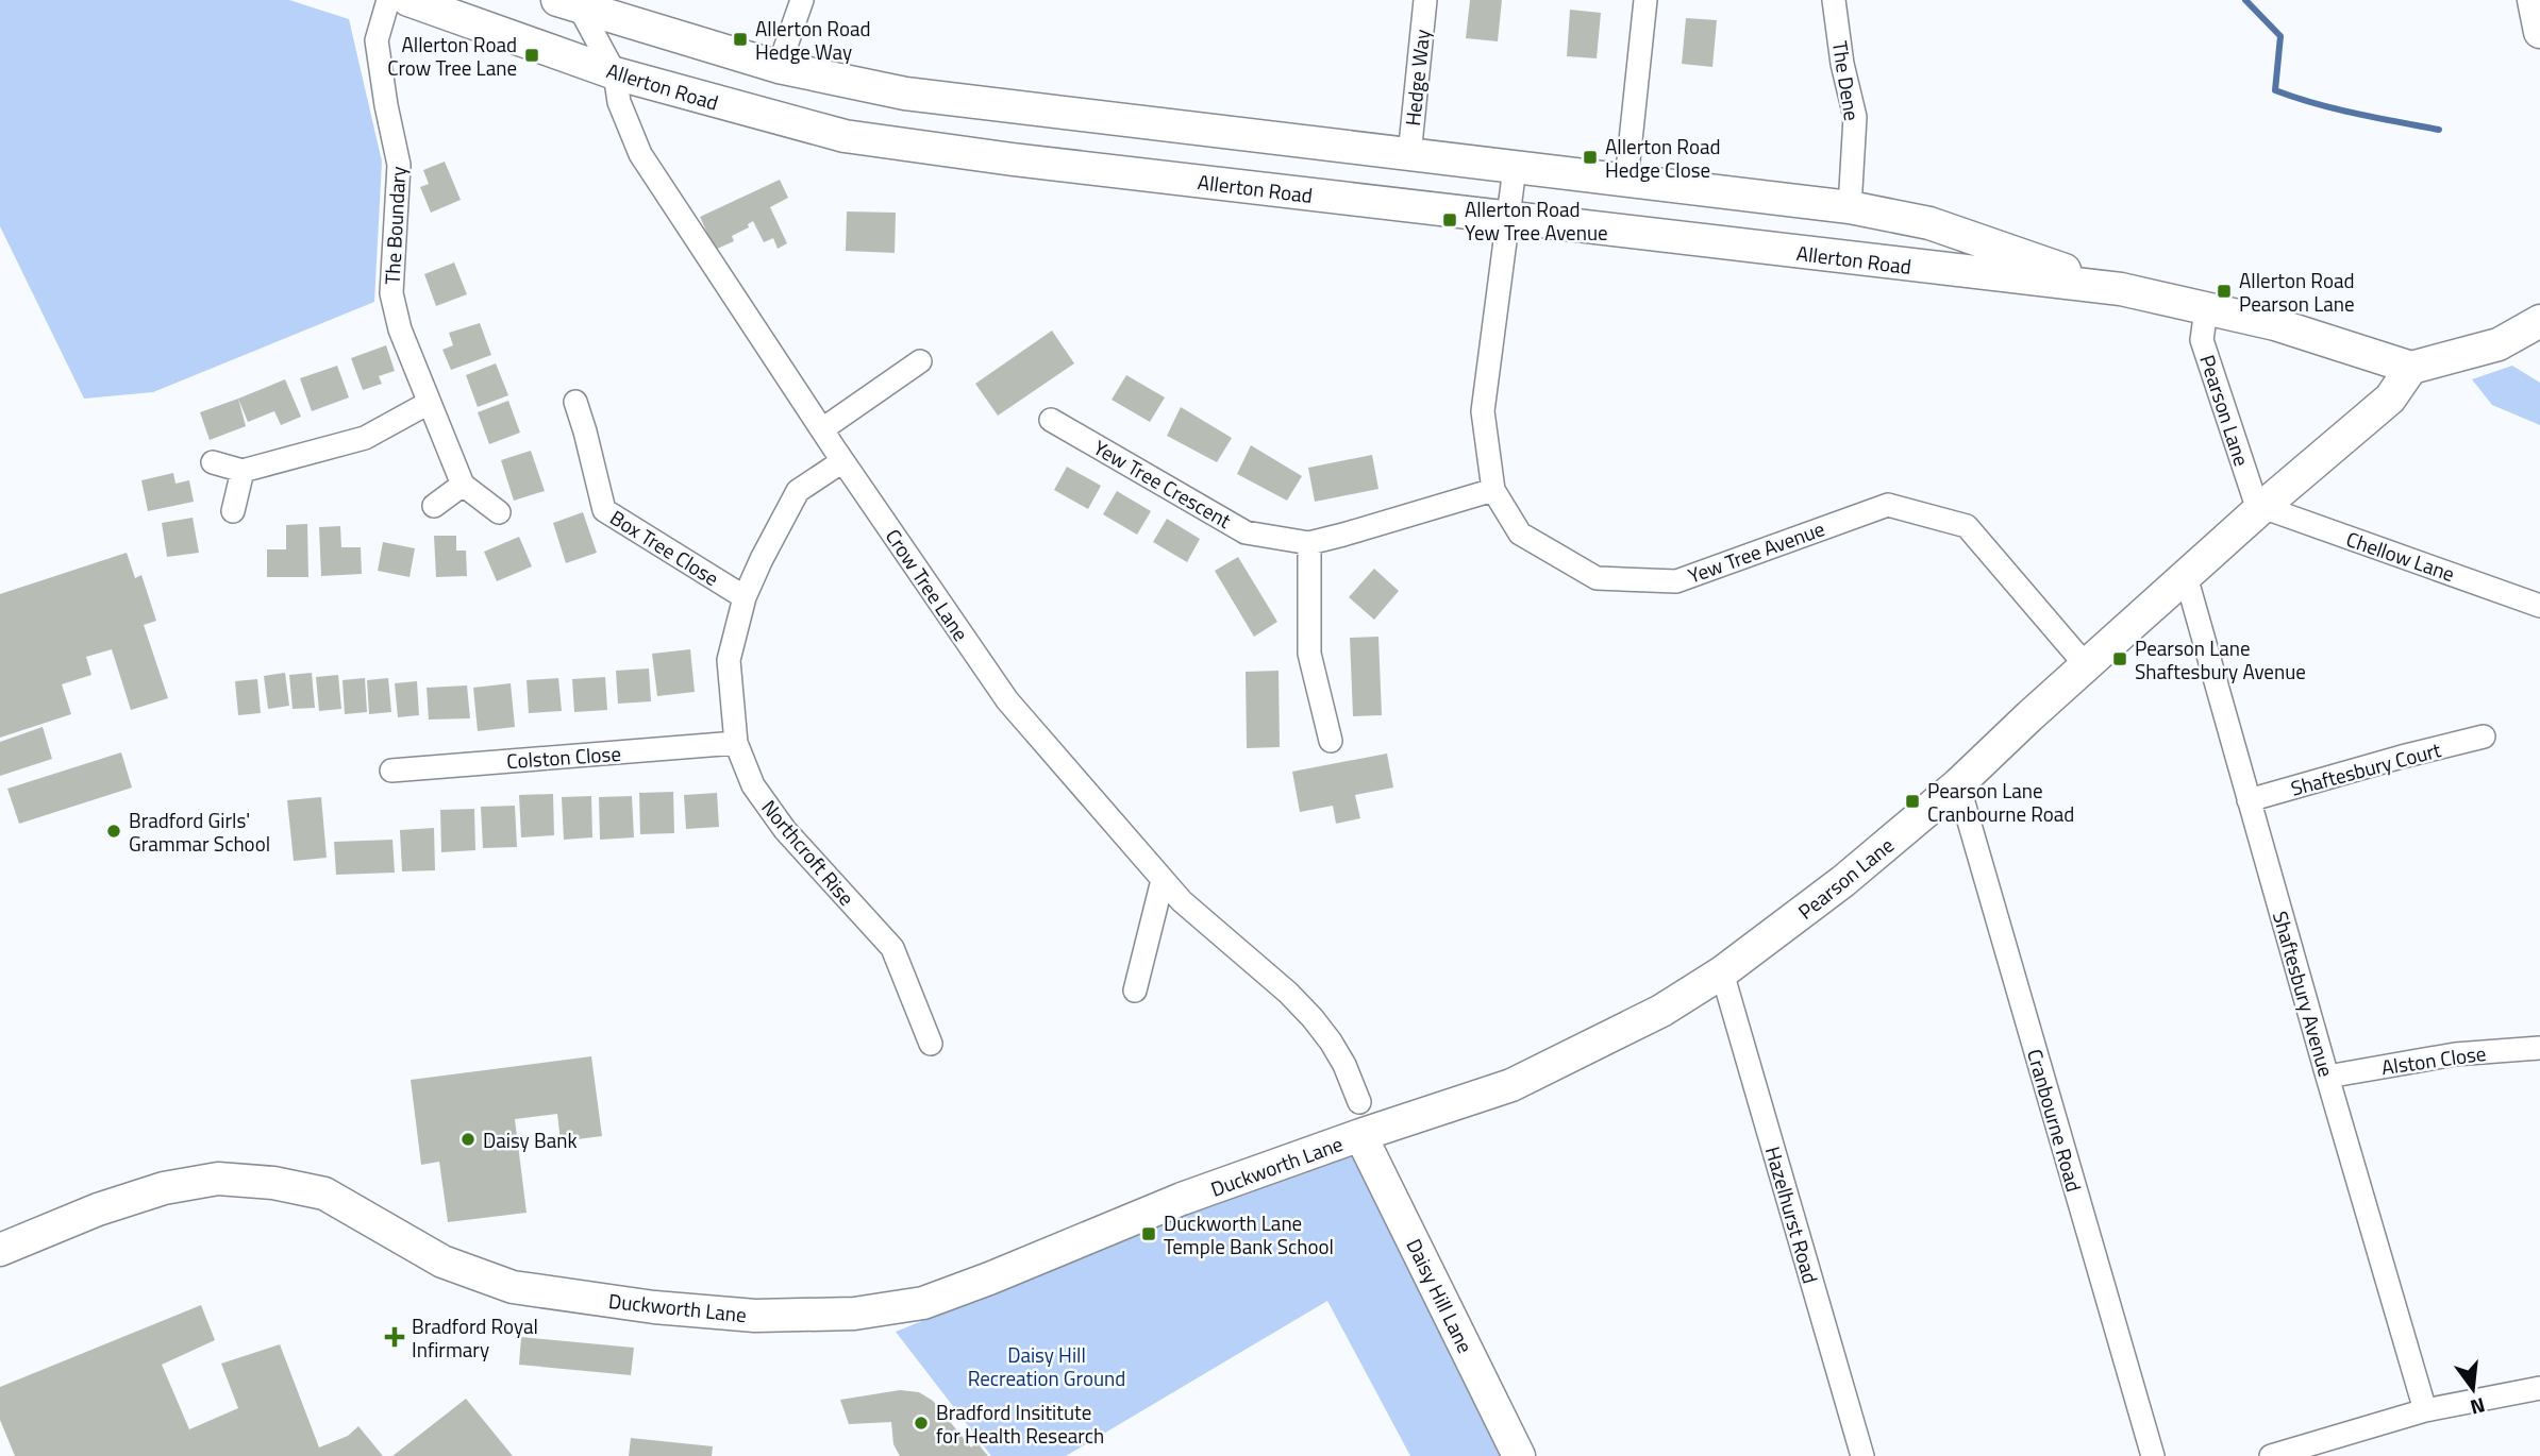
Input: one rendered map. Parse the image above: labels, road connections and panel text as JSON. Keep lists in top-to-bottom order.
{
  "streets": {
    "street": [
      "Hedge Way",
      "The Dene",
      "Allerton Road",
      "The Boundary",
      "Pearson Lane",
      "Yew Tree Crescent",
      "Box Tree Close",
      "Yew Tree Avenue",
      "Chellow Lane",
      "Crow Tree Lane",
      "Colston Close",
      "Shaftesbury Court",
      "Northcroft Rise",
      "Shaftesbury Avenue",
      "Alston Close",
      "Cranbourne Road",
      "Duckworth Lane",
      "Hazelhurst Road",
      "Daisy Hill Lane"
    ]
  },
  "crossings": [
    ["Hedge Way", "Allerton Road"],
    ["The Dene", "Allerton Road"],
    ["Allerton Road", "Pearson Lane"],
    ["Allerton Road", "Yew Tree Avenue"],
    ["Allerton Road", "Crow Tree Lane"],
    ["Pearson Lane", "Yew Tree Avenue"],
    ["Pearson Lane", "Chellow Lane"],
    ["Pearson Lane", "Shaftesbury Avenue"],
    ["Pearson Lane", "Cranbourne Road"],
    ["Pearson Lane", "Duckworth Lane"],
    ["Pearson Lane", "Hazelhurst Road"],
    ["Pearson Lane", "Daisy Hill Lane"],
    ["Yew Tree Crescent", "Yew Tree Avenue"],
    ["Box Tree Close", "Northcroft Rise"],
    ["Crow Tree Lane", "Northcroft Rise"],
    ["Colston Close", "Northcroft Rise"],
    ["Shaftesbury Court", "Shaftesbury Avenue"],
    ["Shaftesbury Avenue", "Alston Close"],
    ["Duckworth Lane", "Daisy Hill Lane"]
  ],
  "parks": ["Daisy Hill Recreation Ground"],
  "places": {
    "transit": [
      "Allerton Road Hedge Way",
      "Allerton Road Crow Tree Lane",
      "Allerton Road Hedge Close",
      "Allerton Road Yew Tree Avenue",
      "Allerton Road Pearson Lane",
      "Pearson Lane Shaftesbury Avenue",
      "Pearson Lane Cranbourne Road",
      "Duckworth Lane Temple Bank School"
    ],
    "other": ["Bradford Girls' Grammar School", "Daisy Bank", "Bradford Insititute for Health Research"],
    "health": ["Bradford Royal Infirmary"]
  },
  "north": "bottom"
}
